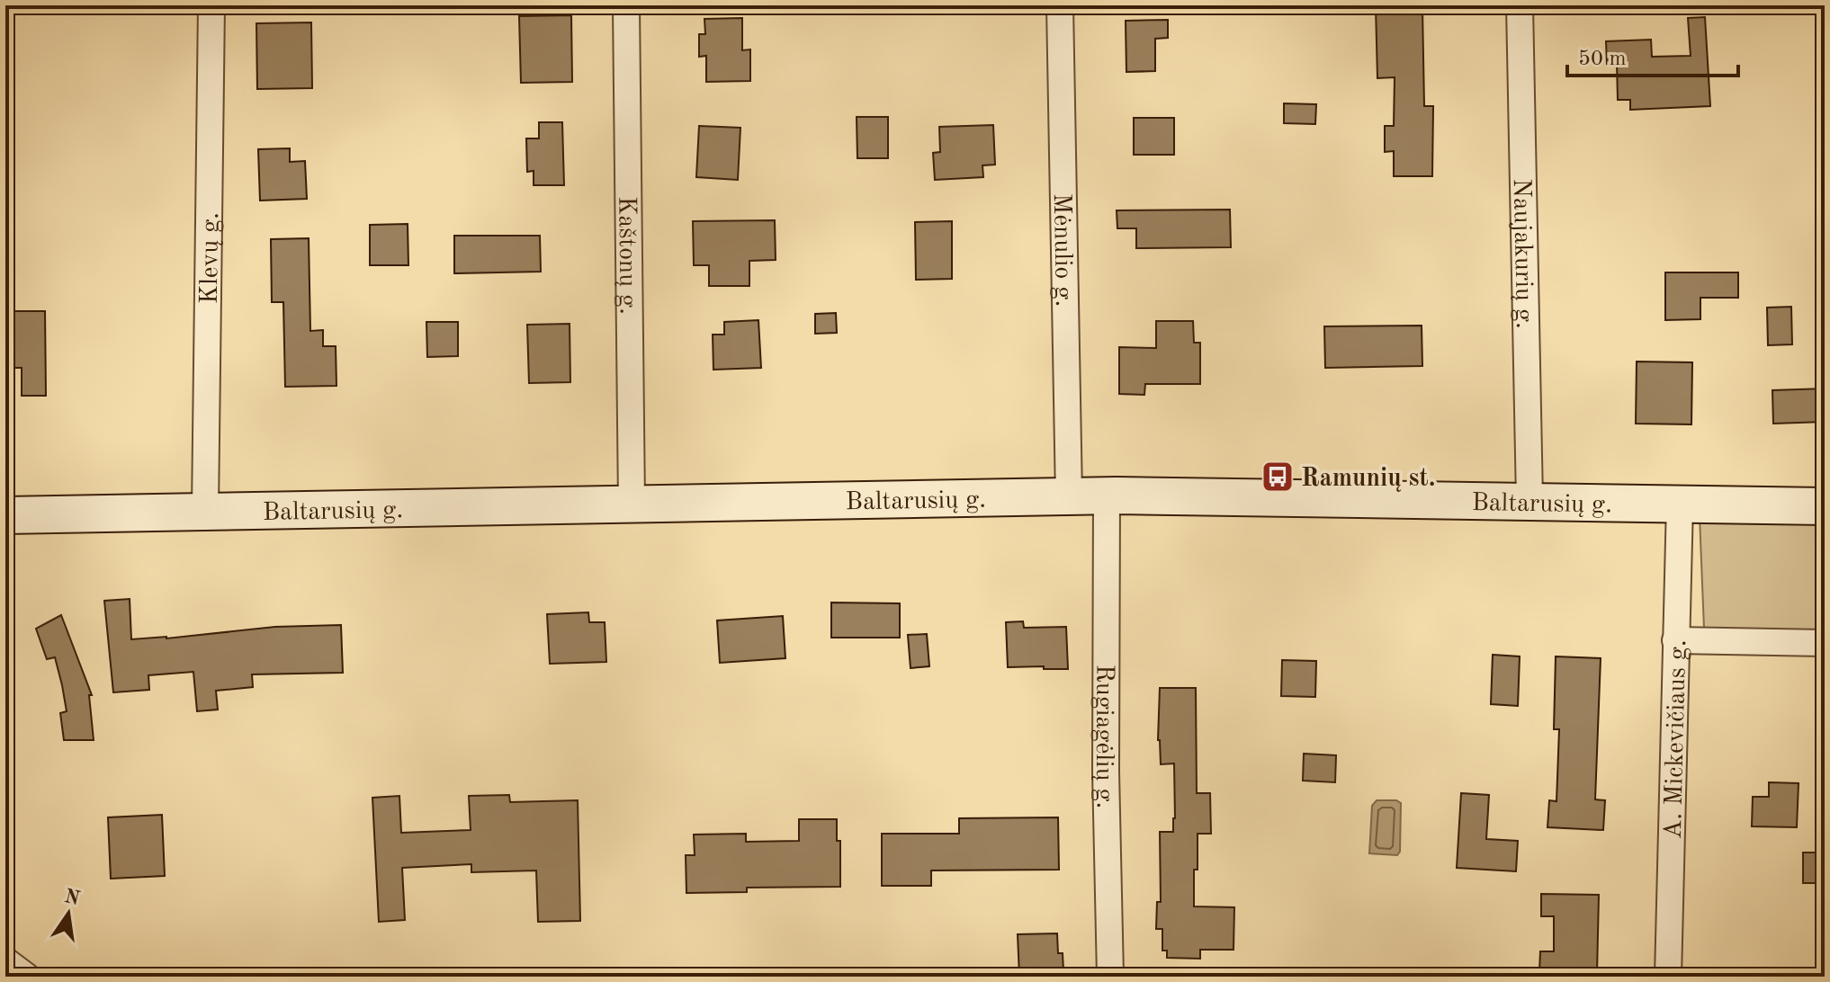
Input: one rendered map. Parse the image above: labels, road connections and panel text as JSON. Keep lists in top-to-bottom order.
{
  "streets": {
    "main road": ["Baltarusių g."],
    "street": [
      "Mėnulio g.",
      "Naujakurių g.",
      "Kaštonų g.",
      "Klevų g.",
      "Rugiagėlių g.",
      "A. Mickevičiaus g."
    ]
  },
  "crossings": [
    ["Mėnulio g.", "Baltarusių g."],
    ["Naujakurių g.", "Baltarusių g."],
    ["Kaštonų g.", "Baltarusių g."],
    ["Klevų g.", "Baltarusių g."],
    ["Baltarusių g.", "Rugiagėlių g."],
    ["Baltarusių g.", "A. Mickevičiaus g."]
  ],
  "places": {
    "bus stop": ["Ramunių st."]
  },
  "scale_bar": "50 m",
  "north": "top"
}
